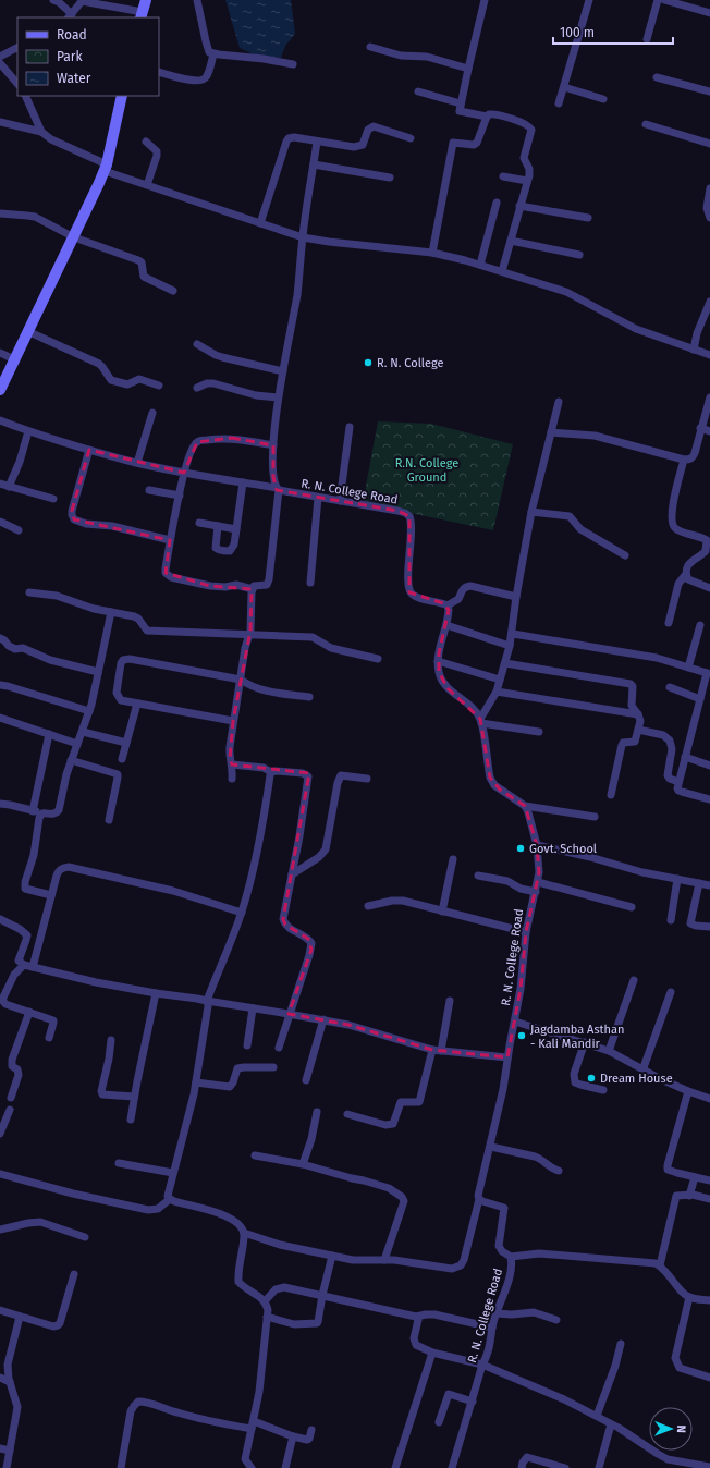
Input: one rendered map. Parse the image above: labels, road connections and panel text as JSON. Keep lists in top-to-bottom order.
{
  "streets": {
    "street": ["R. N. College Road"]
  },
  "parks": ["R.N. College Ground"],
  "places": [
    "R. N. College",
    "Govt. School",
    "Jagdamba Asthan - Kali Mandir",
    "Dream House"
  ],
  "legend": ["Road", "Park", "Water"],
  "scale_bar": "100 m",
  "north": "right"
}
